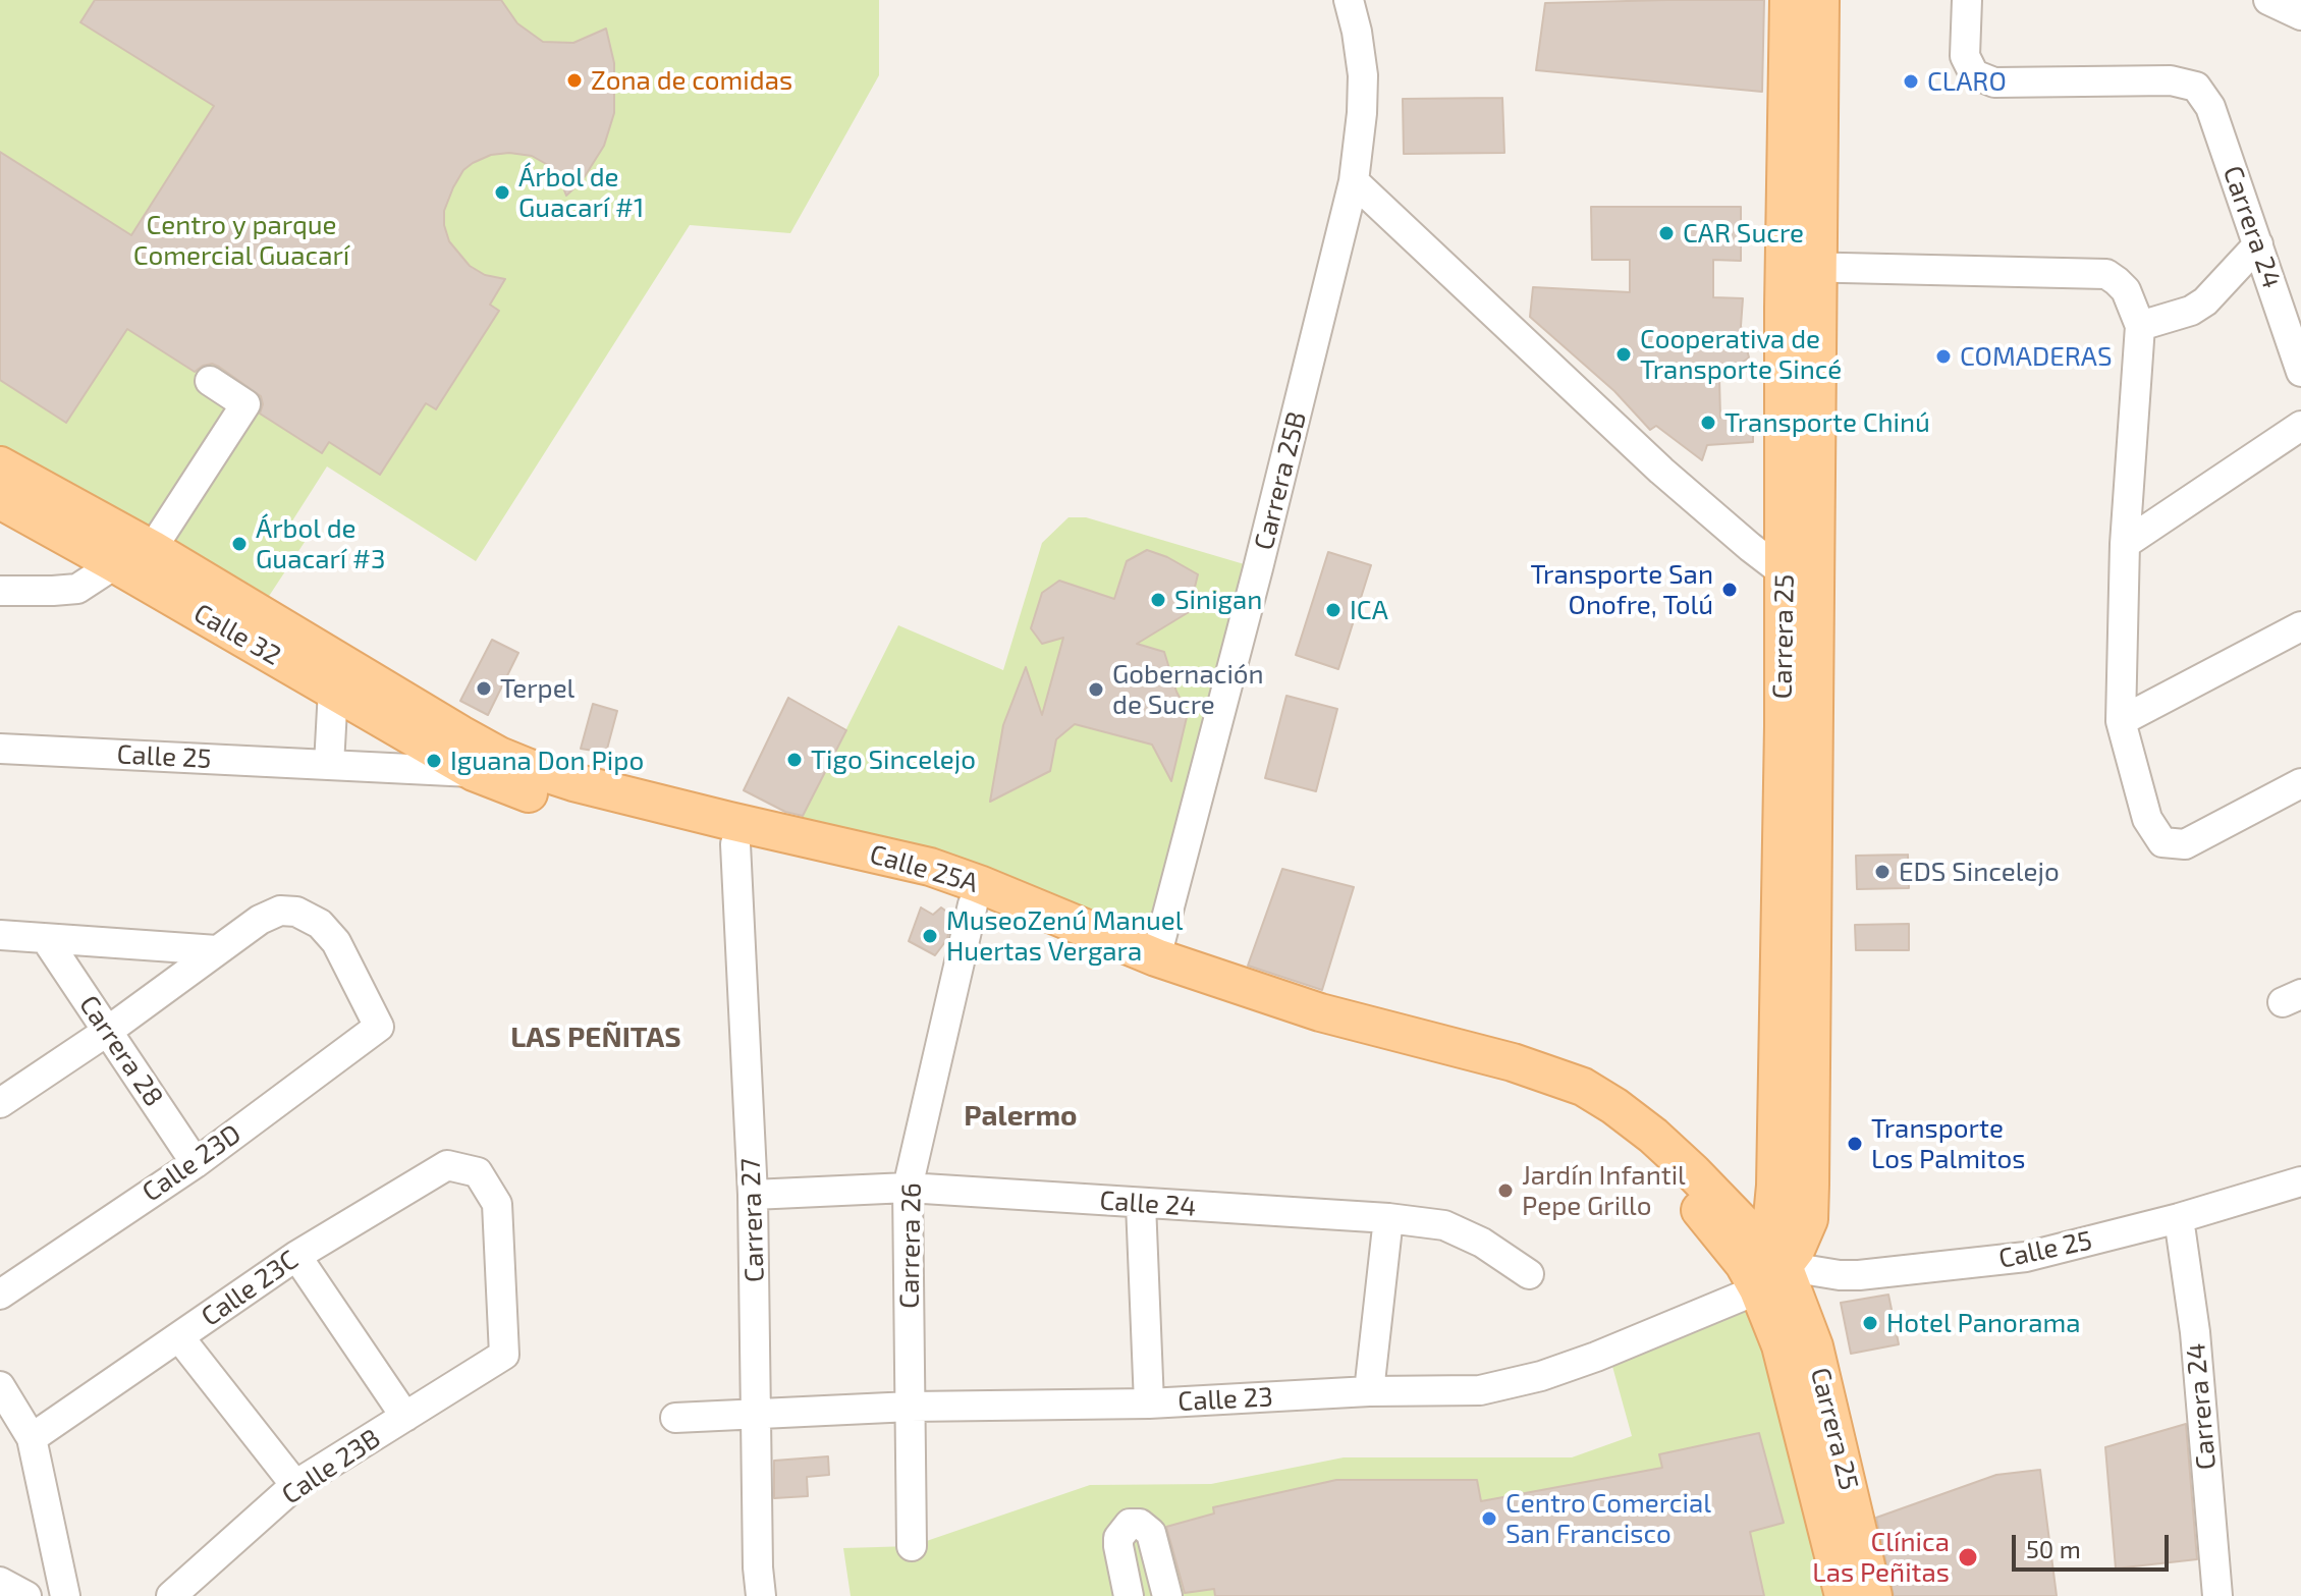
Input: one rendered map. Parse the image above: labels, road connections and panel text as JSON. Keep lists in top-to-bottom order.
{
  "streets": {
    "main road": ["Calle 32", "Carrera 25", "Calle 25A"],
    "street": [
      "Carrera 24",
      "Carrera 25B",
      "Calle 25",
      "Carrera 28",
      "Calle 23D",
      "Calle 24",
      "Carrera 27",
      "Carrera 26",
      "Calle 23C",
      "Calle 23",
      "Calle 23B"
    ]
  },
  "crossings": [
    ["Carrera 24", "Calle 25"],
    ["Carrera 25B", "Calle 25A"],
    ["Calle 32", "Calle 25"],
    ["Calle 32", "Calle 25A"],
    ["Carrera 25", "Calle 25"],
    ["Carrera 25", "Calle 25A"],
    ["Carrera 25", "Calle 23"],
    ["Calle 25", "Calle 25A"],
    ["Calle 25", "Calle 23"],
    ["Calle 25A", "Carrera 27"],
    ["Calle 25A", "Carrera 26"],
    ["Calle 25A", "Calle 23"],
    ["Carrera 28", "Calle 23D"],
    ["Calle 24", "Carrera 27"],
    ["Calle 24", "Carrera 26"],
    ["Carrera 27", "Calle 23"],
    ["Carrera 26", "Calle 23"],
    ["Calle 23C", "Calle 23B"]
  ],
  "districts": ["LAS PEÑITAS", "Palermo"],
  "parks": ["Centro y parque Comercial Guacarí"],
  "places": [
    "Zona de comidas",
    "CLARO",
    "Árbol de Guacarí #1",
    "CAR Sucre",
    "Cooperativa de Transporte Sincé",
    "COMADERAS",
    "Transporte Chinú",
    "Árbol de Guacarí #3",
    "Transporte San Onofre, Tolú",
    "Sinigan",
    "ICA",
    "Terpel",
    "Gobernación de Sucre",
    "Tigo Sincelejo",
    "Iguana Don Pipo",
    "EDS Sincelejo",
    "MuseoZenú Manuel Huertas Vergara",
    "Transporte Los Palmitos",
    "Jardín Infantil Pepe Grillo",
    "Hotel Panorama",
    "Centro Comercial San Francisco",
    "Clínica Las Peñitas"
  ],
  "scale_bar": "50 m"
}
